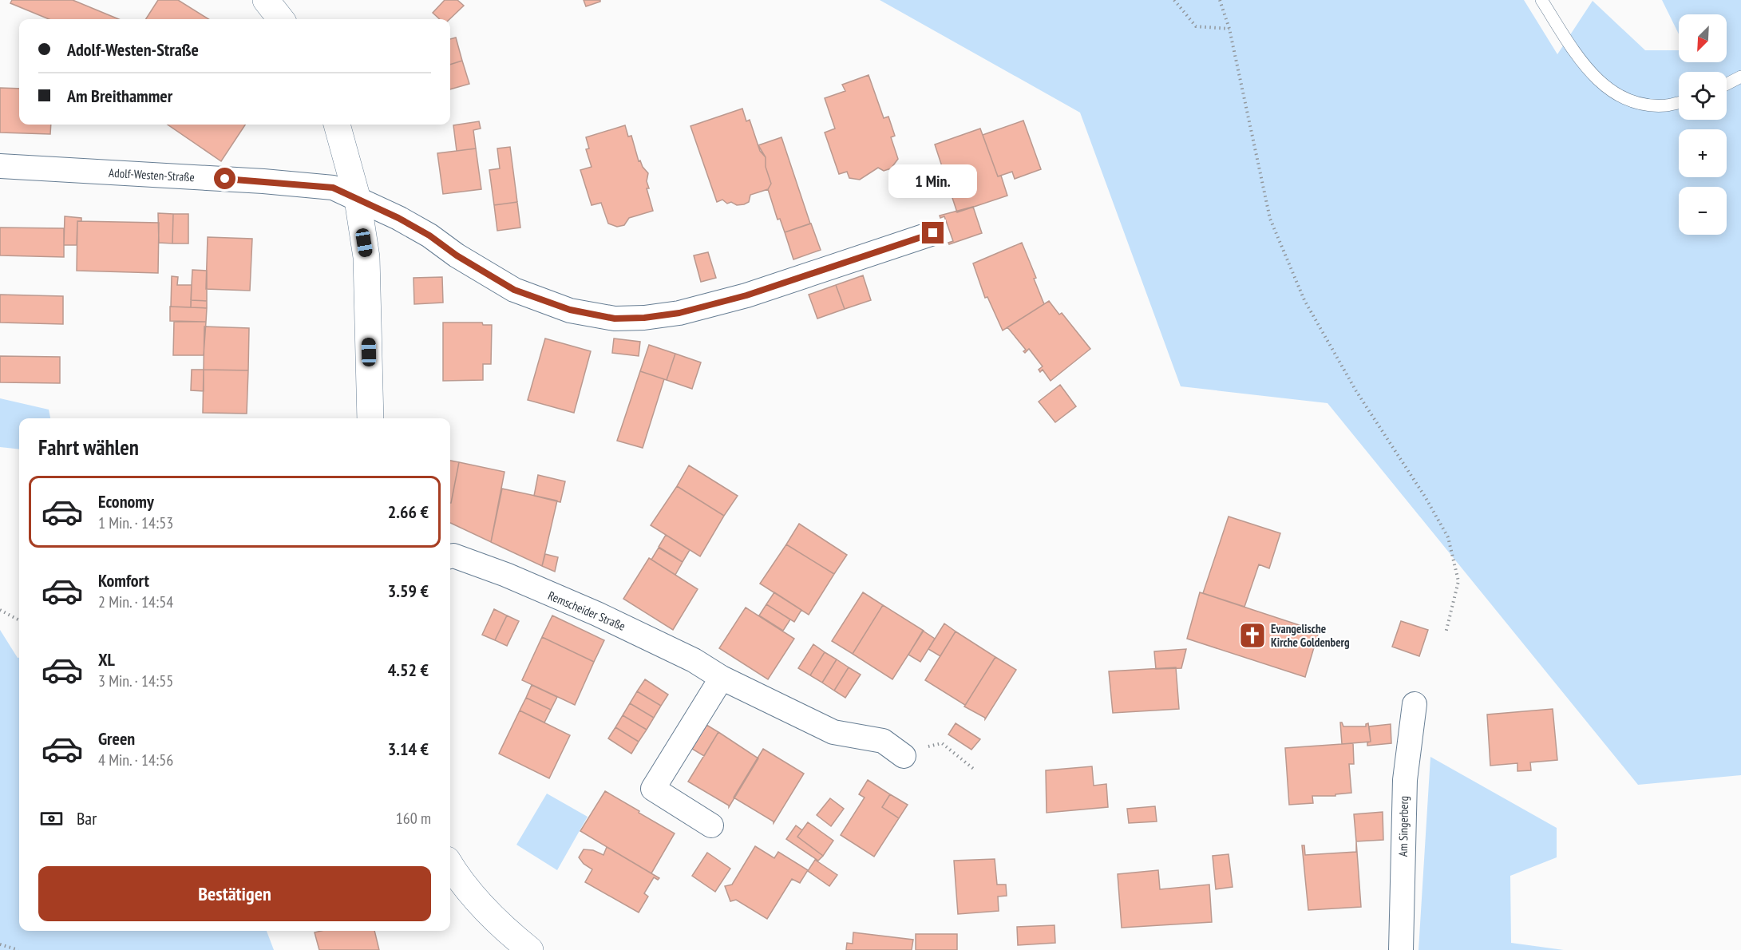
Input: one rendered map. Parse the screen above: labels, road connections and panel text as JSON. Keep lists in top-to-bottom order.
{
  "streets": {
    "street": ["Adolf-Westen-Straße", "Remscheider Straße", "Am Singerberg"]
  },
  "places": {
    "church": ["Evangelische Kirche Goldenberg"]
  },
  "north": "bottom left",
  "page": {
    "map_buttons": ["+", "−"],
    "banner": ["Adolf-Westen-Straße", "Am Breithammer"],
    "bubble": "1 Min.",
    "heading": "Fahrt wählen",
    "list": [
      {
        "name": "Economy",
        "note": "1 Min. · 14:53",
        "value": "2.66 €"
      },
      {
        "name": "Komfort",
        "note": "2 Min. · 14:54",
        "value": "3.59 €"
      },
      {
        "name": "XL",
        "note": "3 Min. · 14:55",
        "value": "4.52 €"
      },
      {
        "name": "Green",
        "note": "4 Min. · 14:56",
        "value": "3.14 €"
      }
    ],
    "pay": ["Bar", "160 m"],
    "buttons": "Bestätigen"
  }
}
